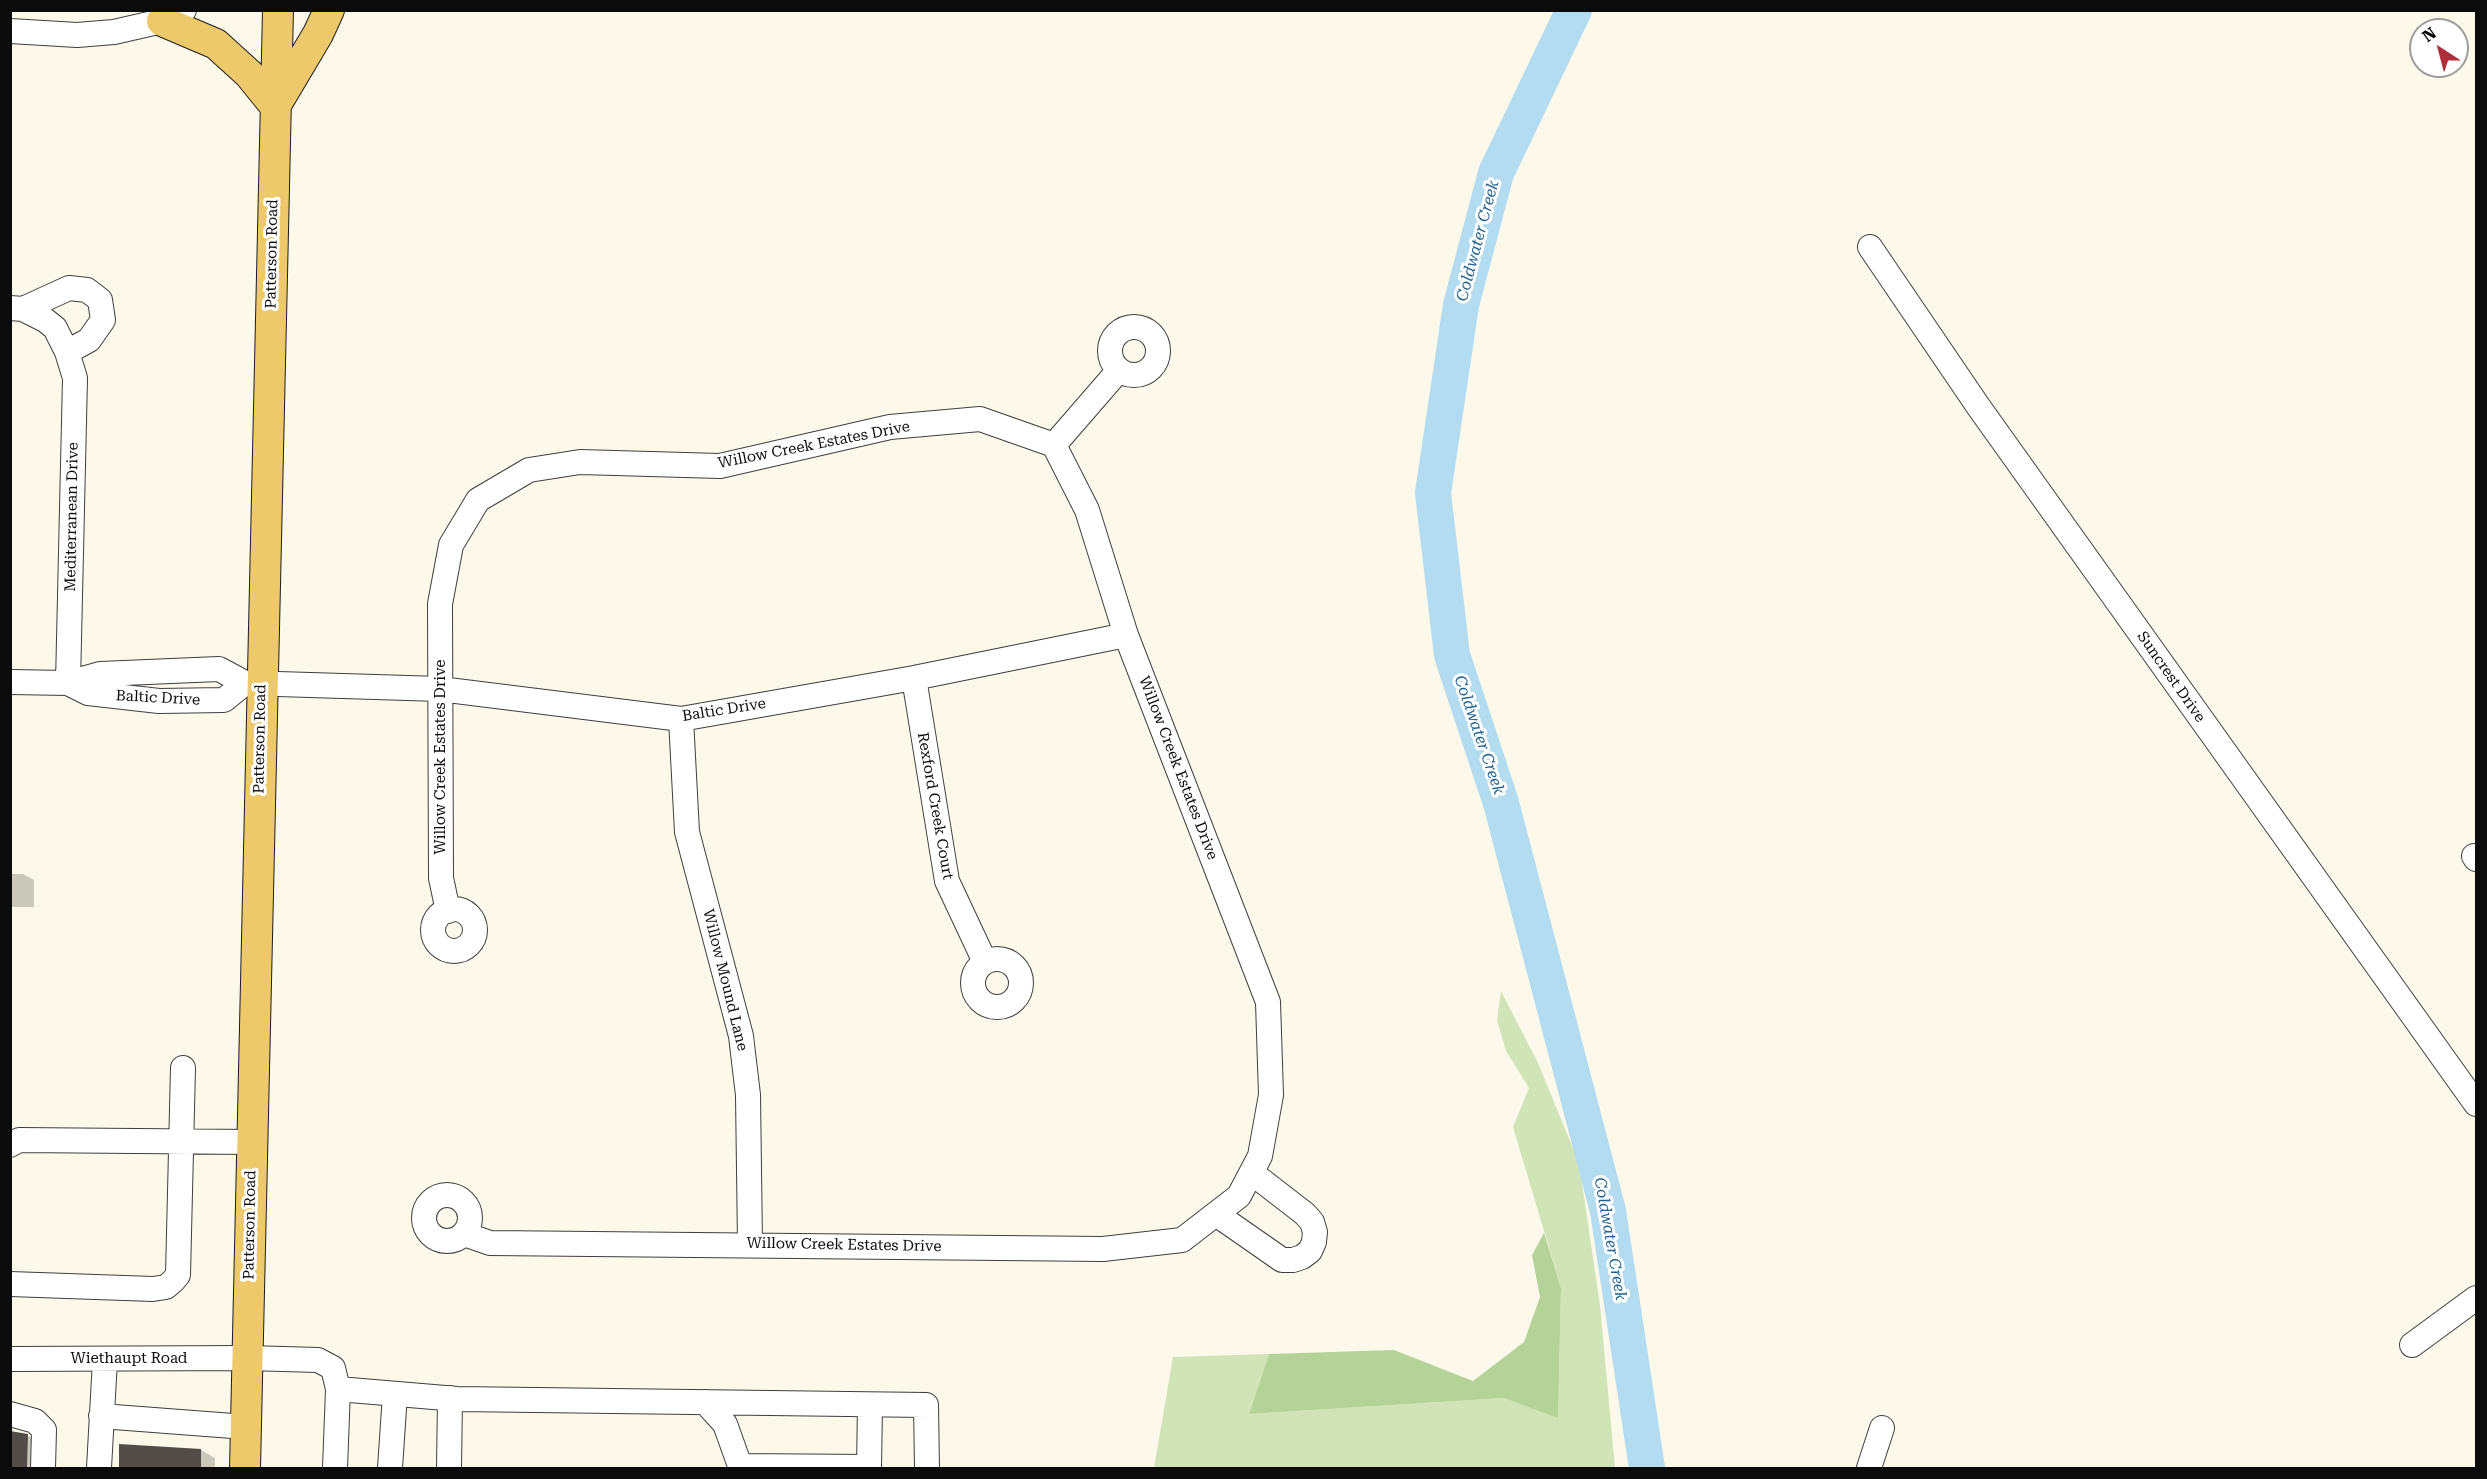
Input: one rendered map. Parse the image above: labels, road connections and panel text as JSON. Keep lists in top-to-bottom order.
{
  "streets": {
    "main road": ["Patterson Road"],
    "street": [
      "Willow Creek Estates Drive",
      "Mediterranean Drive",
      "Suncrest Drive",
      "Baltic Drive",
      "Rexford Creek Court",
      "Willow Mound Lane",
      "Wiethaupt Road"
    ]
  },
  "crossings": [
    ["Patterson Road", "Baltic Drive"],
    ["Patterson Road", "Wiethaupt Road"],
    ["Willow Creek Estates Drive", "Baltic Drive"],
    ["Willow Creek Estates Drive", "Willow Mound Lane"],
    ["Mediterranean Drive", "Baltic Drive"],
    ["Baltic Drive", "Rexford Creek Court"],
    ["Baltic Drive", "Willow Mound Lane"]
  ],
  "water": ["Coldwater Creek"],
  "north": "top left"
}
